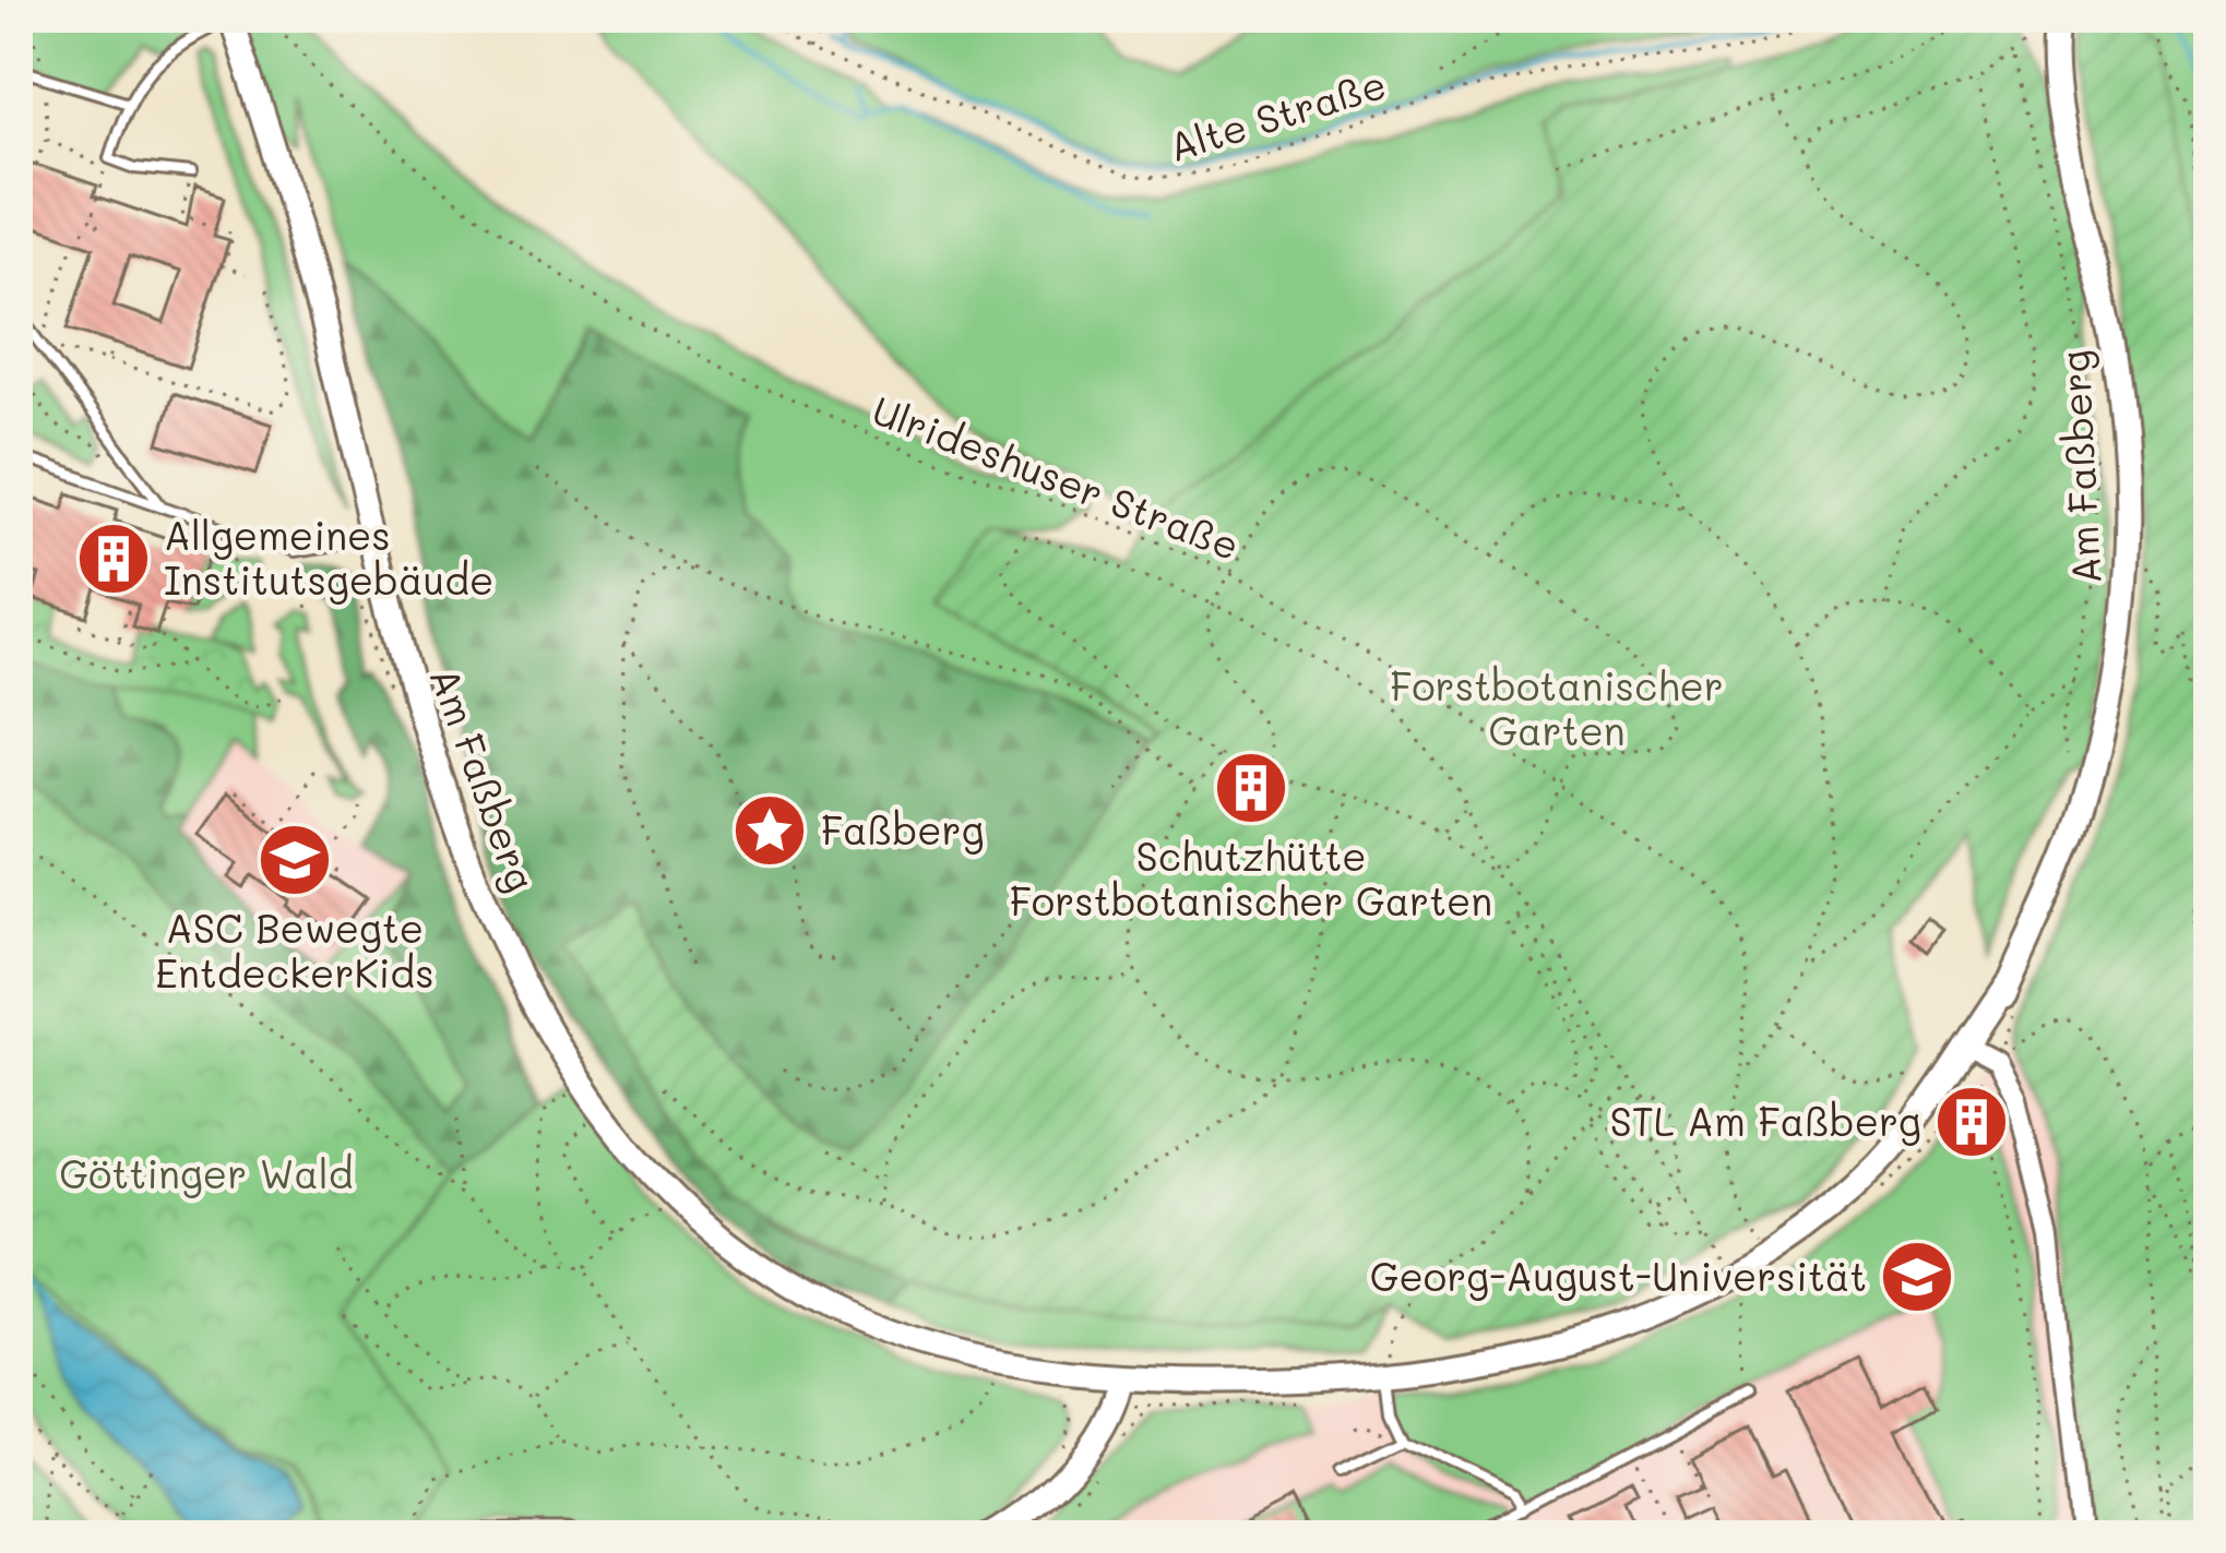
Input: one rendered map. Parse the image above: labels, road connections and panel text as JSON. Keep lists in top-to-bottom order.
{
  "streets": {
    "street": ["Am Faßberg"],
    "path": ["Alte Straße", "Ulrideshuser Straße"]
  },
  "crossings": [
    ["Am Faßberg", "Ulrideshuser Straße"]
  ],
  "parks": ["Forstbotanischer Garten", "Göttinger Wald"],
  "places": {
    "building": ["Allgemeines Institutsgebäude", "Schutzhütte Forstbotanischer Garten", "STL Am Faßberg"],
    "place": ["Faßberg"],
    "school or university": ["ASC Bewegte EntdeckerKids", "Georg-August-Universität"]
  }
}
